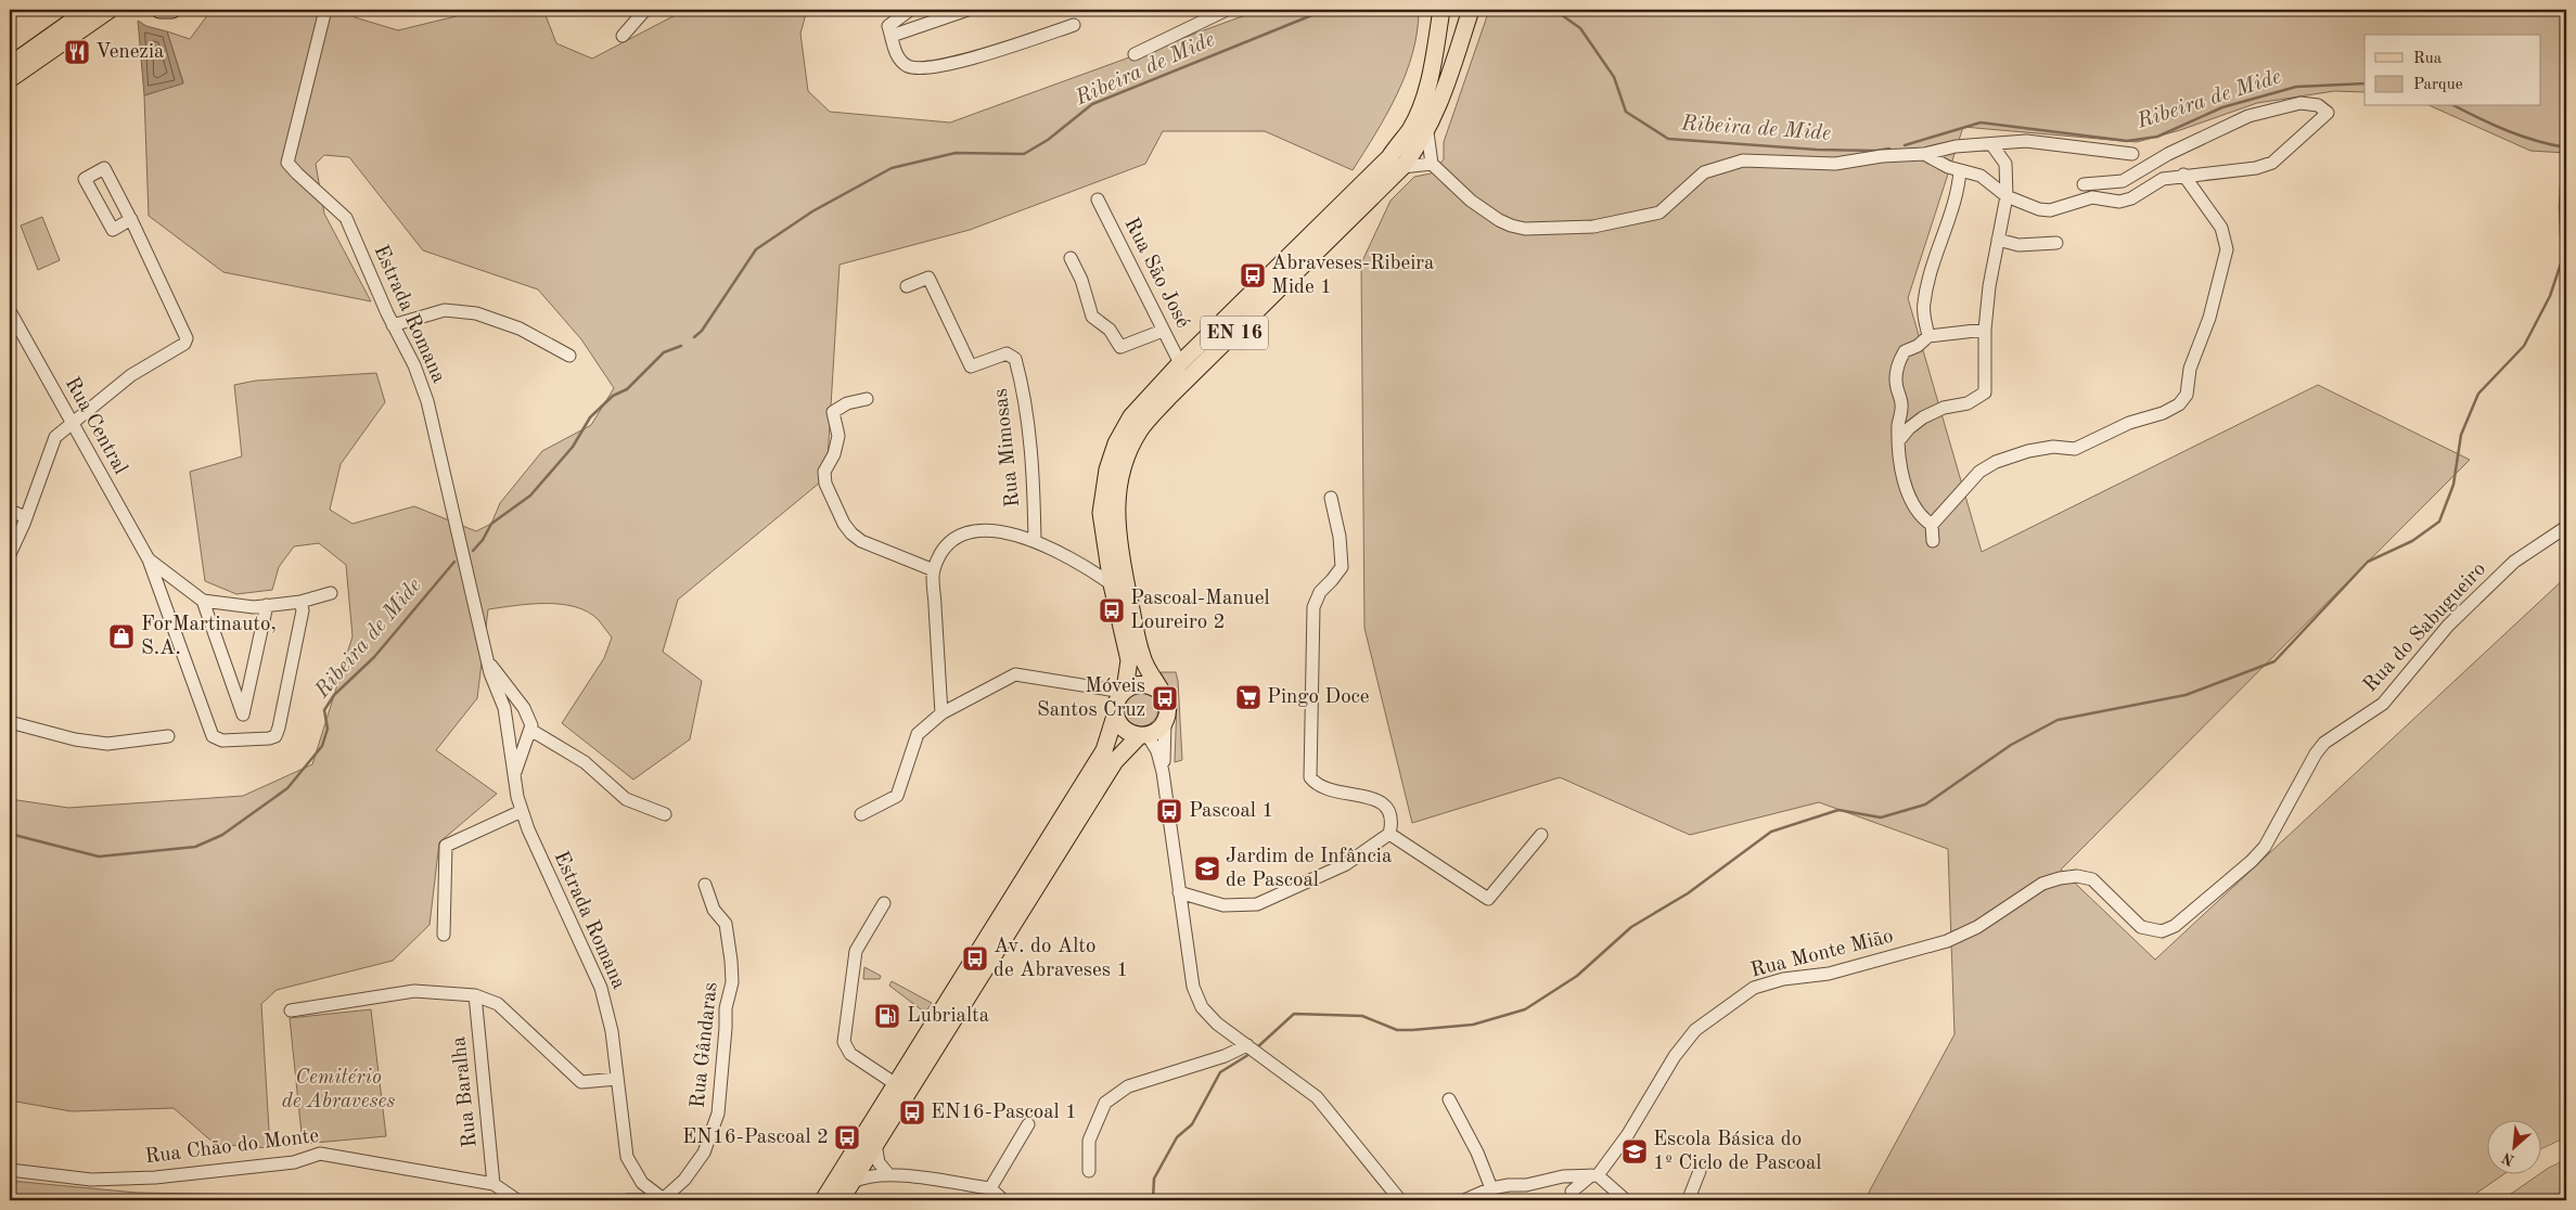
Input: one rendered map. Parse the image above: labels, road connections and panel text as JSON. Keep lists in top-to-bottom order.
{
  "streets": {
    "main road": ["EN 16"],
    "street": [
      "Rua São José",
      "Estrada Romana",
      "Rua Central",
      "Rua Mimosas",
      "Rua do Sabugueiro",
      "Rua Monte Mião",
      "Rua Gândaras",
      "Rua Baralha",
      "Rua Chão do Monte"
    ]
  },
  "crossings": [
    ["Rua São José", "EN 16"],
    ["Estrada Romana", "Rua Gândaras"],
    ["Rua do Sabugueiro", "Rua Monte Mião"],
    ["Rua Baralha", "Rua Chão do Monte"]
  ],
  "water": ["Ribeira de Mide"],
  "parks": ["Cemitério de Abraveses"],
  "places": {
    "restaurant": ["Venezia"],
    "bus stop": [
      "Abraveses-Ribeira Mide 1",
      "Pascoal-Manuel Loureiro 2",
      "Móveis Santos Cruz",
      "Pascoal 1",
      "Av. do Alto de Abraveses 1",
      "EN16-Pascoal 1",
      "EN16-Pascoal 2"
    ],
    "shop": ["ForMartinauto, S.A."],
    "supermarket": ["Pingo Doce"],
    "school or university": ["Jardim de Infância de Pascoal", "Escola Básica do 1º Ciclo de Pascoal"],
    "fuel station": ["Lubrialta"]
  },
  "legend": ["Rua", "Parque"],
  "north": "bottom left"
}
